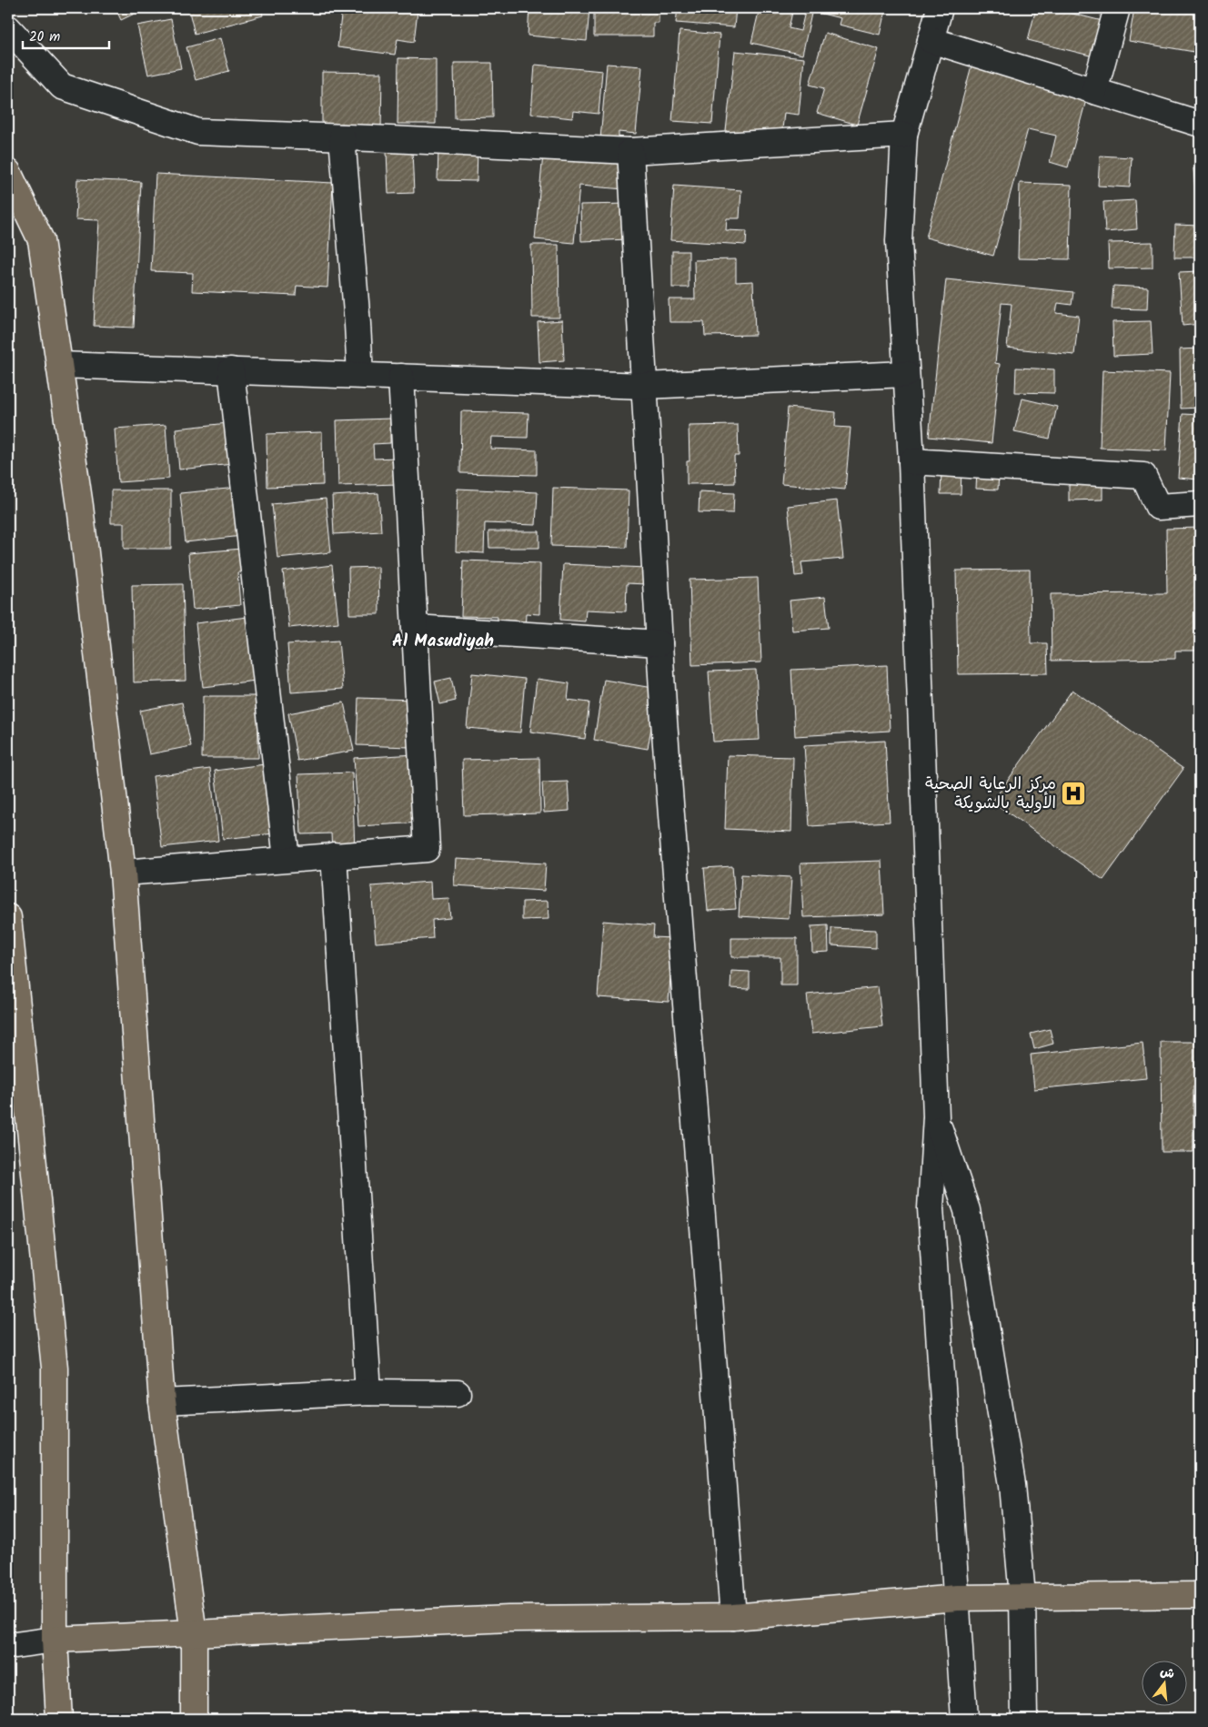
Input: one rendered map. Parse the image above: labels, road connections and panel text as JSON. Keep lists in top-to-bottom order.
{
  "districts": ["Al Masudiyah"],
  "places": {
    "hospital": ["مركز الرعاية الصحية الأولية بالشويكة"]
  },
  "scale_bar": "20 m",
  "north": "top"
}
